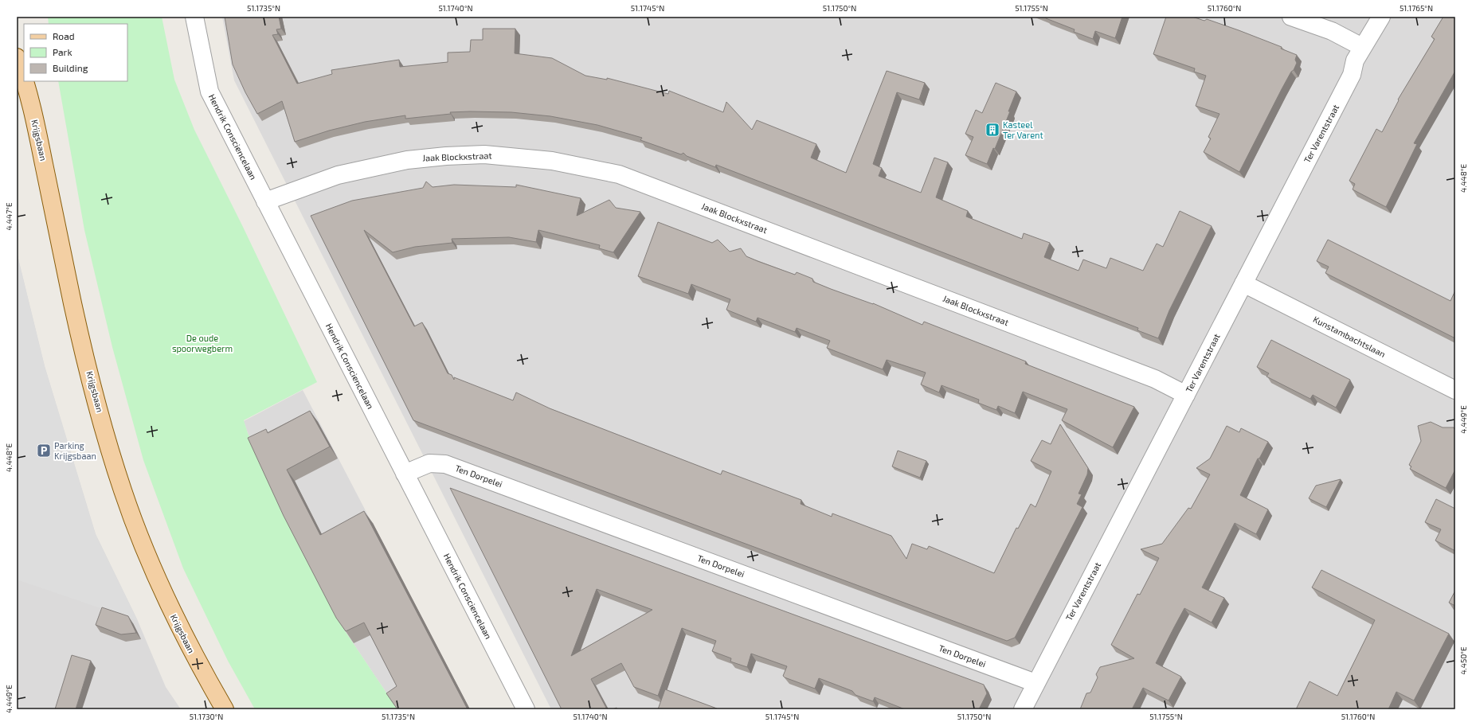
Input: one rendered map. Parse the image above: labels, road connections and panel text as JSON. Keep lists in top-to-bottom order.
{
  "streets": {
    "main road": ["Krijgsbaan"],
    "street": [
      "Ter Varentstraat",
      "Hendrik Consciencelaan",
      "Jaak Blockxstraat",
      "Kunstambachtslaan",
      "Ten Dorpelei"
    ]
  },
  "crossings": [
    ["Ter Varentstraat", "Jaak Blockxstraat"],
    ["Ter Varentstraat", "Kunstambachtslaan"],
    ["Ter Varentstraat", "Ten Dorpelei"],
    ["Hendrik Consciencelaan", "Jaak Blockxstraat"],
    ["Hendrik Consciencelaan", "Ten Dorpelei"]
  ],
  "parks": ["De oude spoorwegberm"],
  "places": {
    "building": ["Kasteel Ter Varent"],
    "parking": ["Parking Krijgsbaan"]
  },
  "legend": ["Road", "Park", "Building"],
  "coordinates": [
    "51.1735°N",
    "51.1740°N",
    "51.1745°N",
    "51.1750°N",
    "51.1755°N",
    "51.1760°N",
    "51.1765°N",
    "4.448°E",
    "4.447°E",
    "4.449°E",
    "4.450°E",
    "51.1730°N"
  ]
}
